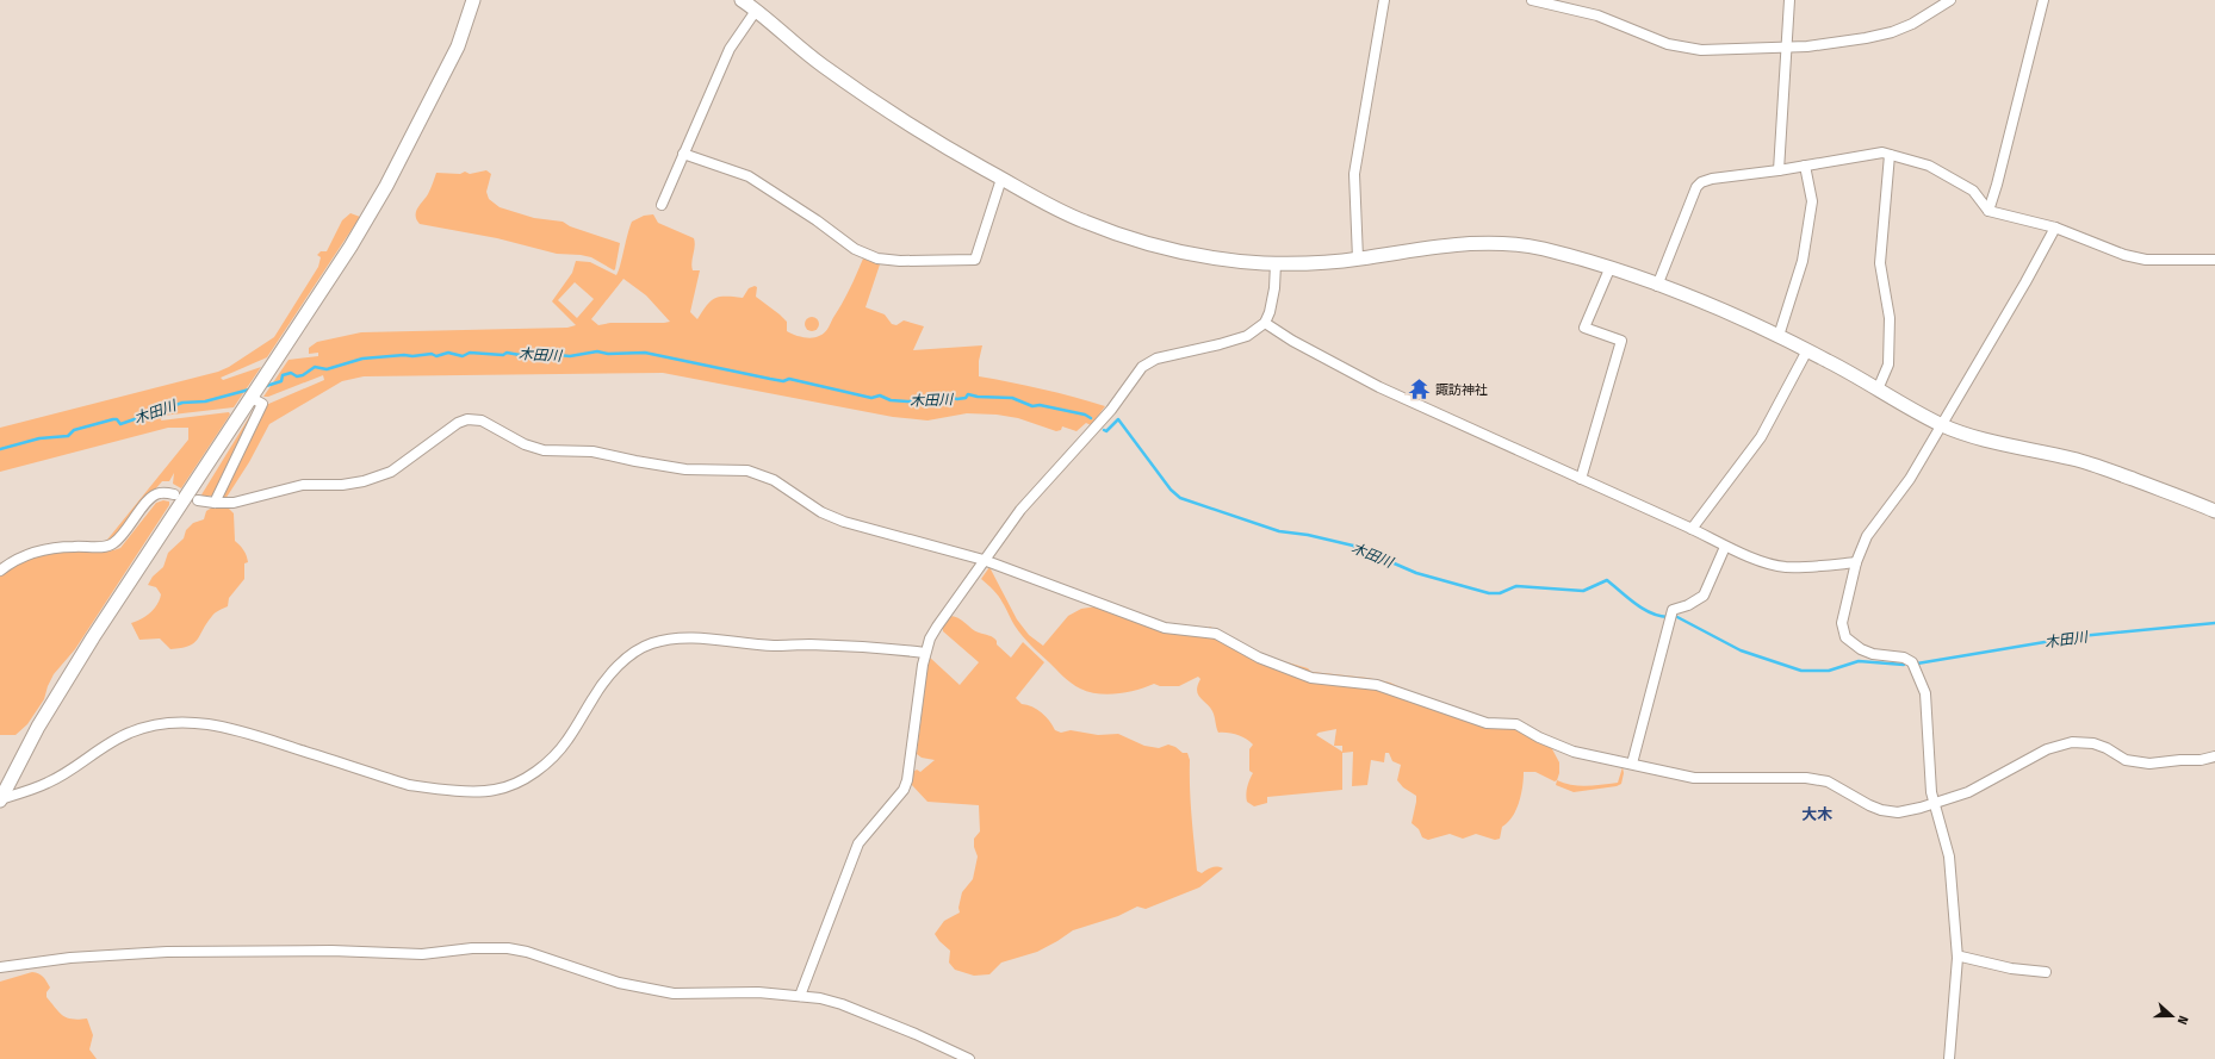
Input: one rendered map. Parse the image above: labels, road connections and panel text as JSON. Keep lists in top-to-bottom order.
{
  "districts": ["大木"],
  "water": ["木田川"],
  "places": {
    "temple": ["諏訪神社"]
  },
  "north": "right"
}
